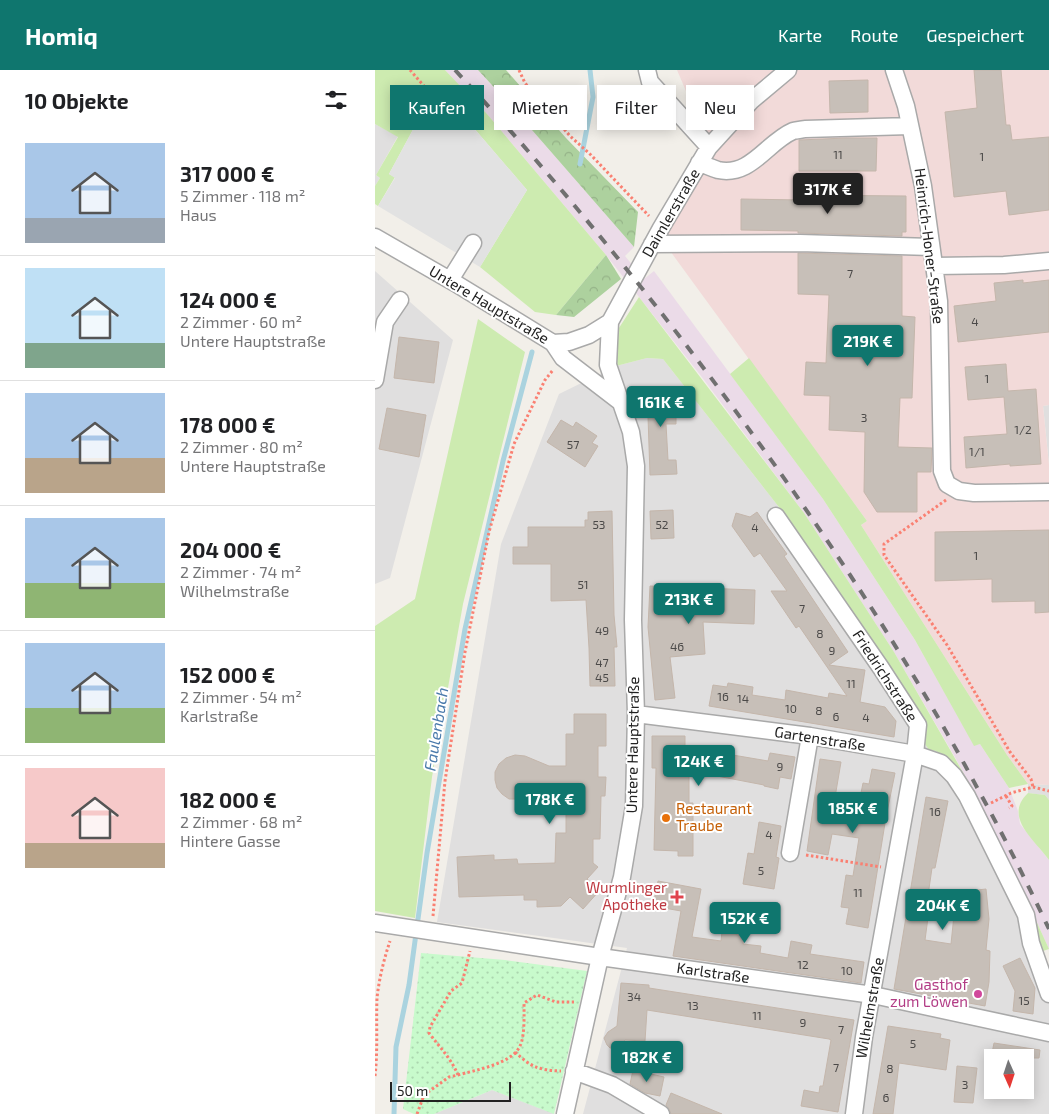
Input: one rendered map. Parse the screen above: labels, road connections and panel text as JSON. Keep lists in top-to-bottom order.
{
  "streets": {
    "street": [
      "Daimlerstraße",
      "Heinrich-Honer-Straße",
      "Untere Hauptstraße",
      "Friedrichstraße",
      "Gartenstraße",
      "Karlstraße",
      "Wilhelmstraße"
    ]
  },
  "crossings": [
    ["Daimlerstraße", "Untere Hauptstraße"],
    ["Untere Hauptstraße", "Gartenstraße"],
    ["Untere Hauptstraße", "Karlstraße"],
    ["Friedrichstraße", "Gartenstraße"],
    ["Friedrichstraße", "Wilhelmstraße"],
    ["Gartenstraße", "Wilhelmstraße"],
    ["Karlstraße", "Wilhelmstraße"]
  ],
  "water": ["Faulenbach"],
  "places": {
    "other": ["Restaurant Traube", "Gasthof zum Löwen"],
    "health": ["Wurmlinger Apotheke"]
  },
  "house_numbers": [
    "11",
    "1",
    "7",
    "4",
    "1",
    "3",
    "1/2",
    "57",
    "1/1",
    "53",
    "52",
    "4",
    "1",
    "51",
    "7",
    "49",
    "8",
    "46",
    "9",
    "47",
    "45",
    "11",
    "16",
    "14",
    "10",
    "8",
    "6",
    "4",
    "9",
    "16",
    "4",
    "5",
    "11",
    "12",
    "10",
    "34",
    "15",
    "13",
    "11",
    "9",
    "7",
    "5",
    "7",
    "8",
    "3",
    "6"
  ],
  "scale_bar": "50 m",
  "north": "bottom",
  "page": {
    "header": "Homiq",
    "nav": ["Karte", "Route", "Gespeichert"],
    "heading": "10 Objekte",
    "chip": [
      "Kaufen",
      "Mieten",
      "Filter",
      "Neu"
    ],
    "list": [
      {
        "name": "317 000 €",
        "note": "5 Zimmer · 118 m² · Haus"
      },
      {
        "name": "124 000 €",
        "note": "2 Zimmer · 60 m² · Untere Hauptstraße"
      },
      {
        "name": "178 000 €",
        "note": "2 Zimmer · 80 m² · Untere Hauptstraße"
      },
      {
        "name": "204 000 €",
        "note": "2 Zimmer · 74 m² · Wilhelmstraße"
      },
      {
        "name": "152 000 €",
        "note": "2 Zimmer · 54 m² · Karlstraße"
      },
      {
        "name": "182 000 €",
        "note": "2 Zimmer · 68 m² · Hintere Gasse"
      }
    ],
    "price": [
      "317K €",
      "219K €",
      "161K €",
      "213K €",
      "124K €",
      "178K €",
      "185K €",
      "204K €",
      "152K €",
      "182K €"
    ],
    "scale": "50 m"
  }
}
